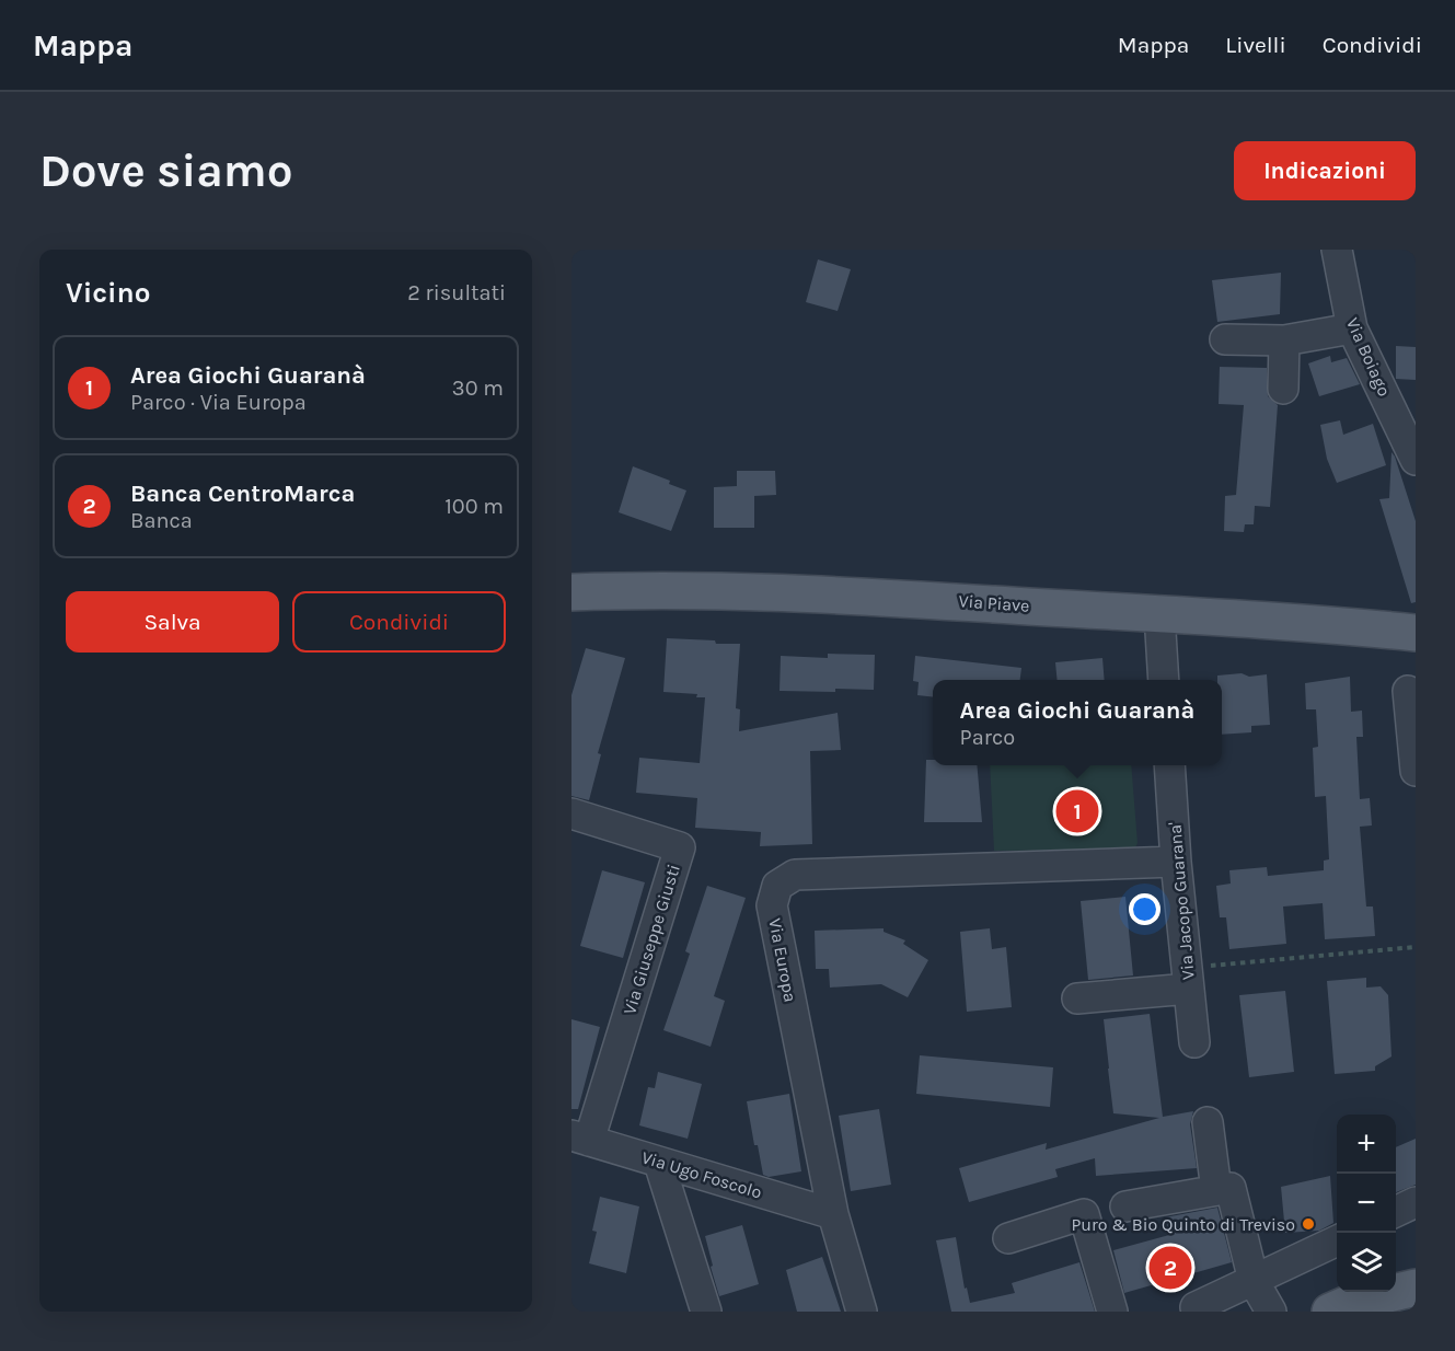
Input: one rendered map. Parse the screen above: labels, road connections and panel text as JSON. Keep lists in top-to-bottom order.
{
  "streets": {
    "main road": ["Via Piave"],
    "street": [
      "Via Boiago",
      "Via Jacopo Guarana'",
      "Via Giuseppe Giusti",
      "Via Europa",
      "Via Ugo Foscolo"
    ]
  },
  "crossings": [
    ["Via Jacopo Guarana'", "Via Europa"],
    ["Via Giuseppe Giusti", "Via Ugo Foscolo"],
    ["Via Europa", "Via Ugo Foscolo"]
  ],
  "places": ["Puro & Bio Quinto di Treviso"],
  "page": {
    "header": "Mappa",
    "nav": ["Mappa", "Livelli", "Condividi"],
    "buttons": [
      "Indicazioni",
      ["Salva", "Condividi"]
    ],
    "title": "Dove siamo",
    "heading": ["Vicino", "2 risultati"],
    "list": [
      {
        "mark": "1",
        "name": "Area Giochi Guaranà",
        "note": "Parco · Via Europa",
        "value": "30 m"
      },
      {
        "mark": "2",
        "name": "Banca CentroMarca",
        "note": "Banca",
        "value": "100 m"
      }
    ],
    "popup": ["Area Giochi Guaranà", "Parco"],
    "pins": ["1", "2"],
    "map_buttons": ["+", "−"]
  }
}
